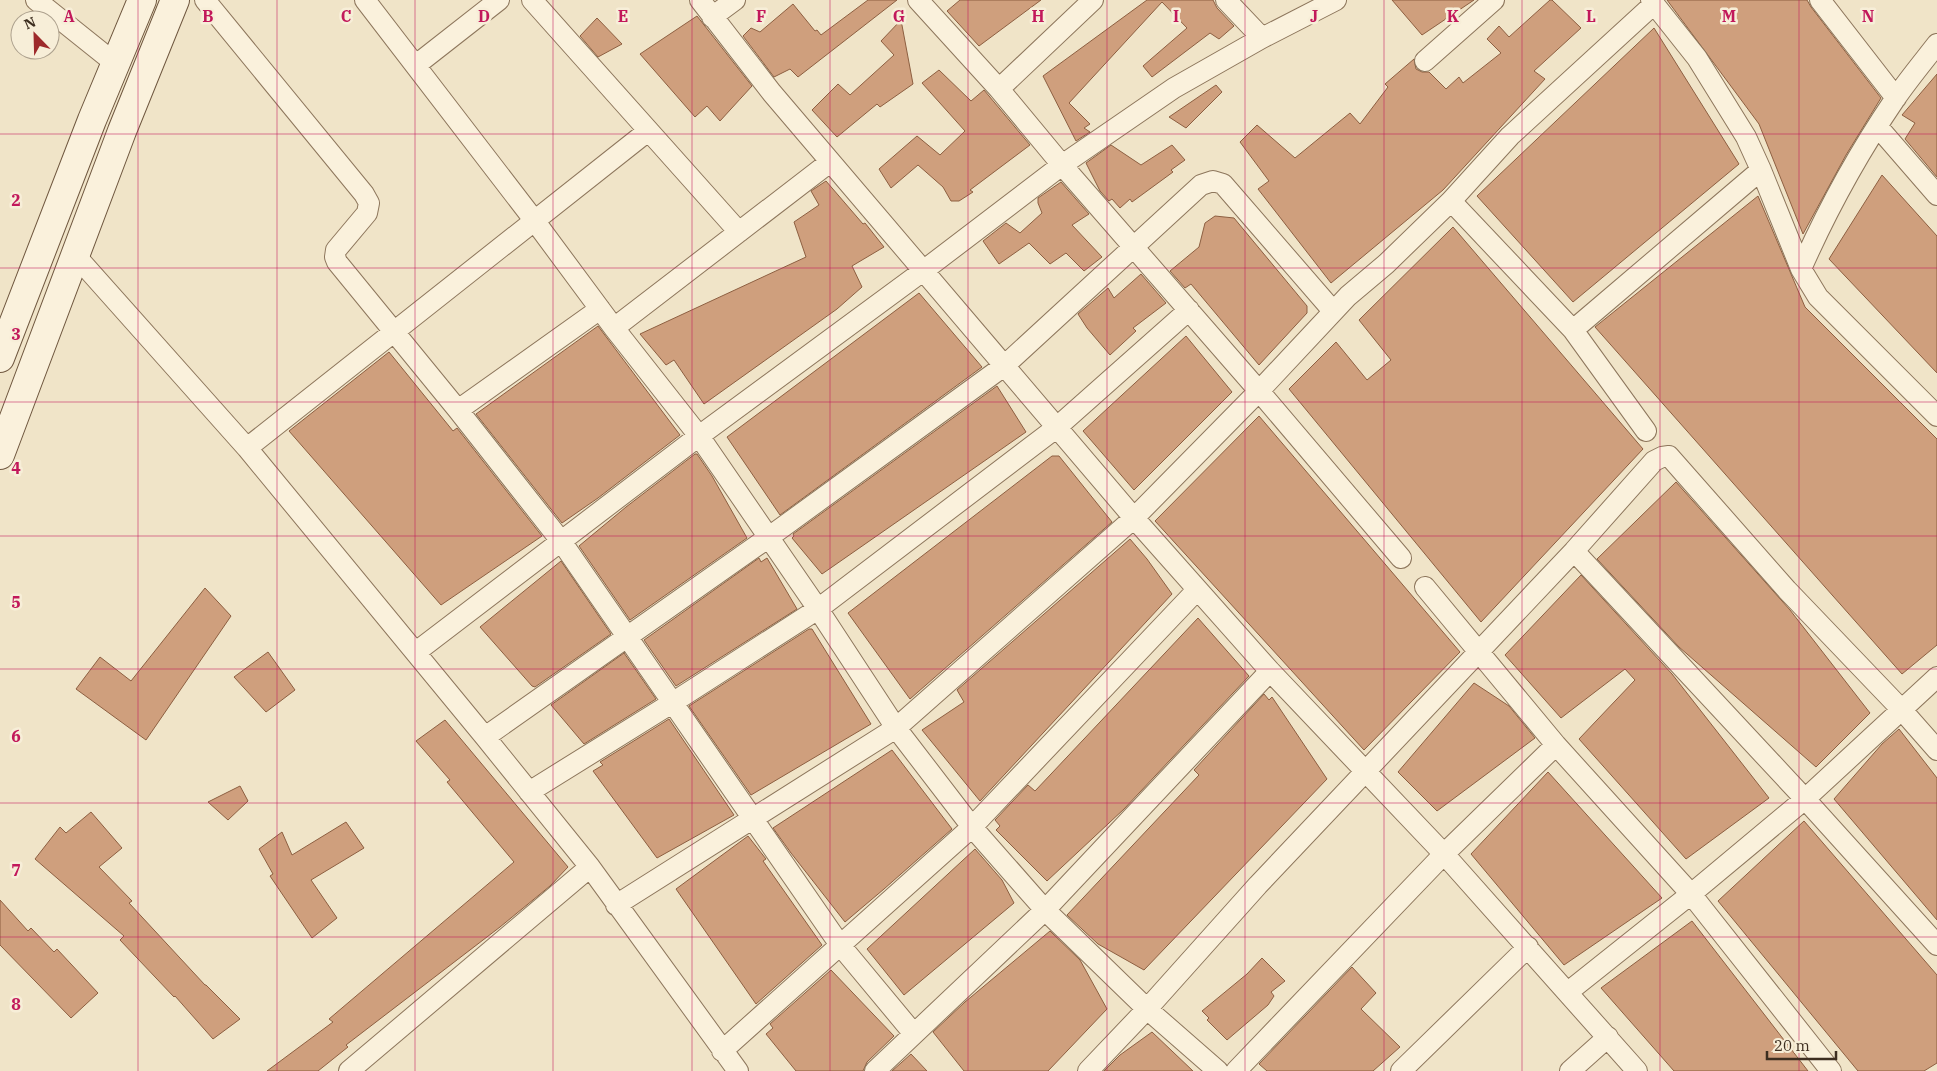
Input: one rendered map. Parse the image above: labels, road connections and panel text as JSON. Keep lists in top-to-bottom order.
{
  "scale_bar": "20 m",
  "north": "top left",
  "grid": {
    "columns": [
      "A",
      "B",
      "C",
      "D",
      "E",
      "F",
      "G",
      "H",
      "I",
      "J",
      "K",
      "L",
      "M",
      "N"
    ],
    "rows": [
      "2",
      "3",
      "4",
      "5",
      "6",
      "7",
      "8"
    ]
  }
}
